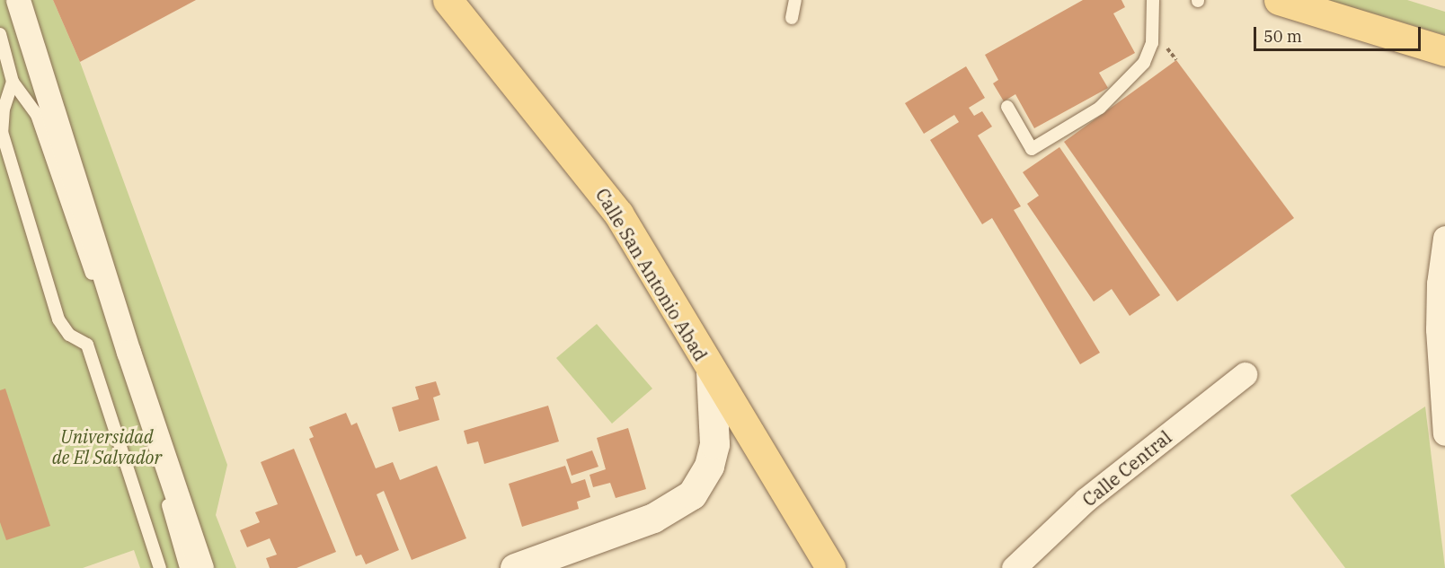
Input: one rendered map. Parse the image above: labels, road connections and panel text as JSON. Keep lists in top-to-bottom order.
{
  "streets": {
    "main road": ["Calle San Antonio Abad"],
    "street": ["Calle Central"]
  },
  "parks": ["Universidad de El Salvador"],
  "scale_bar": "50 m"
}
